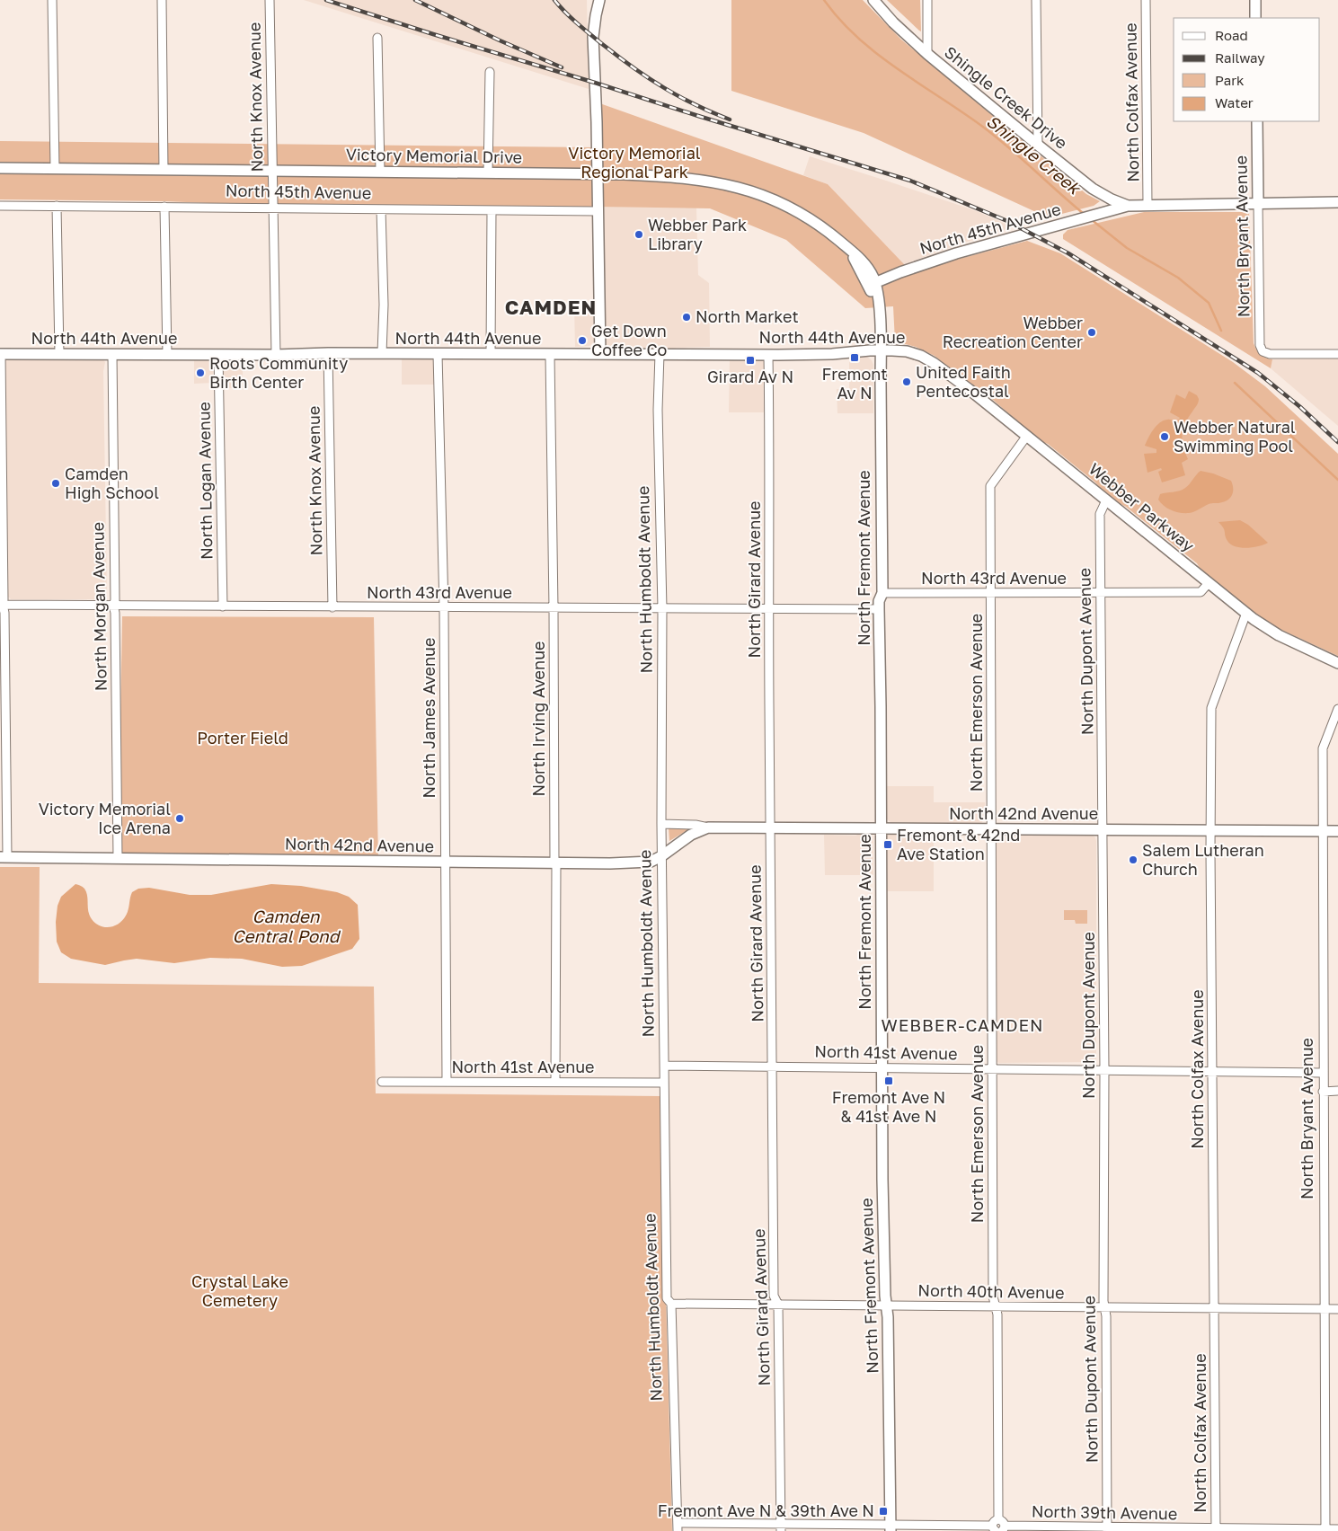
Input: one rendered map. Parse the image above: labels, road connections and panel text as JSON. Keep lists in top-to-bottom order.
{
  "streets": {
    "street": [
      "North Knox Avenue",
      "Shingle Creek Drive",
      "North Colfax Avenue",
      "Victory Memorial Drive",
      "North 45th Avenue",
      "North Bryant Avenue",
      "North 44th Avenue",
      "North Logan Avenue",
      "Webber Parkway",
      "North Fremont Avenue",
      "North 43rd Avenue",
      "North Humboldt Avenue",
      "North Girard Avenue",
      "North Morgan Avenue",
      "North Dupont Avenue",
      "North Emerson Avenue",
      "North James Avenue",
      "North Irving Avenue",
      "North 42nd Avenue",
      "North 41st Avenue",
      "North 40th Avenue",
      "North 39th Avenue"
    ]
  },
  "crossings": [
    ["North Knox Avenue", "Victory Memorial Drive"],
    ["North Knox Avenue", "North 45th Avenue"],
    ["North Knox Avenue", "North 44th Avenue"],
    ["North Knox Avenue", "North 43rd Avenue"],
    ["Shingle Creek Drive", "North 45th Avenue"],
    ["North Colfax Avenue", "North 45th Avenue"],
    ["North Colfax Avenue", "Webber Parkway"],
    ["North Colfax Avenue", "North 42nd Avenue"],
    ["North Colfax Avenue", "North 41st Avenue"],
    ["North Colfax Avenue", "North 40th Avenue"],
    ["North Colfax Avenue", "North 39th Avenue"],
    ["Victory Memorial Drive", "North 45th Avenue"],
    ["Victory Memorial Drive", "North Fremont Avenue"],
    ["North 45th Avenue", "North Bryant Avenue"],
    ["North Bryant Avenue", "North 42nd Avenue"],
    ["North Bryant Avenue", "North 41st Avenue"],
    ["North Bryant Avenue", "North 40th Avenue"],
    ["North Bryant Avenue", "North 39th Avenue"],
    ["North 44th Avenue", "North Logan Avenue"],
    ["North 44th Avenue", "Webber Parkway"],
    ["North 44th Avenue", "North Fremont Avenue"],
    ["North 44th Avenue", "North Humboldt Avenue"],
    ["North 44th Avenue", "North Girard Avenue"],
    ["North 44th Avenue", "North Morgan Avenue"],
    ["North 44th Avenue", "North James Avenue"],
    ["North 44th Avenue", "North Irving Avenue"],
    ["North Logan Avenue", "North 43rd Avenue"],
    ["Webber Parkway", "North 43rd Avenue"],
    ["Webber Parkway", "North Dupont Avenue"],
    ["Webber Parkway", "North Emerson Avenue"],
    ["North Fremont Avenue", "North 43rd Avenue"],
    ["North Fremont Avenue", "North 42nd Avenue"],
    ["North Fremont Avenue", "North 41st Avenue"],
    ["North Fremont Avenue", "North 40th Avenue"],
    ["North Fremont Avenue", "North 39th Avenue"],
    ["North 43rd Avenue", "North Humboldt Avenue"],
    ["North 43rd Avenue", "North Girard Avenue"],
    ["North 43rd Avenue", "North Morgan Avenue"],
    ["North 43rd Avenue", "North Dupont Avenue"],
    ["North 43rd Avenue", "North Emerson Avenue"],
    ["North 43rd Avenue", "North James Avenue"],
    ["North 43rd Avenue", "North Irving Avenue"],
    ["North Humboldt Avenue", "North 42nd Avenue"],
    ["North Humboldt Avenue", "North 41st Avenue"],
    ["North Humboldt Avenue", "North 40th Avenue"],
    ["North Humboldt Avenue", "North 39th Avenue"],
    ["North Girard Avenue", "North 42nd Avenue"],
    ["North Girard Avenue", "North 41st Avenue"],
    ["North Girard Avenue", "North 40th Avenue"],
    ["North Girard Avenue", "North 39th Avenue"],
    ["North Morgan Avenue", "North 42nd Avenue"],
    ["North Dupont Avenue", "North 42nd Avenue"],
    ["North Dupont Avenue", "North 41st Avenue"],
    ["North Dupont Avenue", "North 40th Avenue"],
    ["North Dupont Avenue", "North 39th Avenue"],
    ["North Emerson Avenue", "North 42nd Avenue"],
    ["North Emerson Avenue", "North 41st Avenue"],
    ["North Emerson Avenue", "North 40th Avenue"],
    ["North Emerson Avenue", "North 39th Avenue"],
    ["North James Avenue", "North 42nd Avenue"],
    ["North James Avenue", "North 41st Avenue"],
    ["North Irving Avenue", "North 42nd Avenue"],
    ["North Irving Avenue", "North 41st Avenue"]
  ],
  "districts": ["CAMDEN", "WEBBER-CAMDEN"],
  "water": ["Shingle Creek", "Camden Central Pond"],
  "parks": ["Victory Memorial Regional Park", "Porter Field", "Crystal Lake Cemetery"],
  "places": {
    "other": [
      "Webber Park Library",
      "North Market",
      "Webber Recreation Center",
      "Get Down Coffee Co",
      "Roots Community Birth Center",
      "United Faith Pentecostal",
      "Webber Natural Swimming Pool",
      "Camden High School",
      "Victory Memorial Ice Arena",
      "Salem Lutheran Church"
    ],
    "transit": [
      "Fremont Av N",
      "Girard Av N",
      "Fremont & 42nd Ave Station",
      "Fremont Ave N & 41st Ave N",
      "Fremont Ave N & 39th Ave N"
    ]
  },
  "legend": [
    "Road",
    "Railway",
    "Park",
    "Water"
  ]
}
